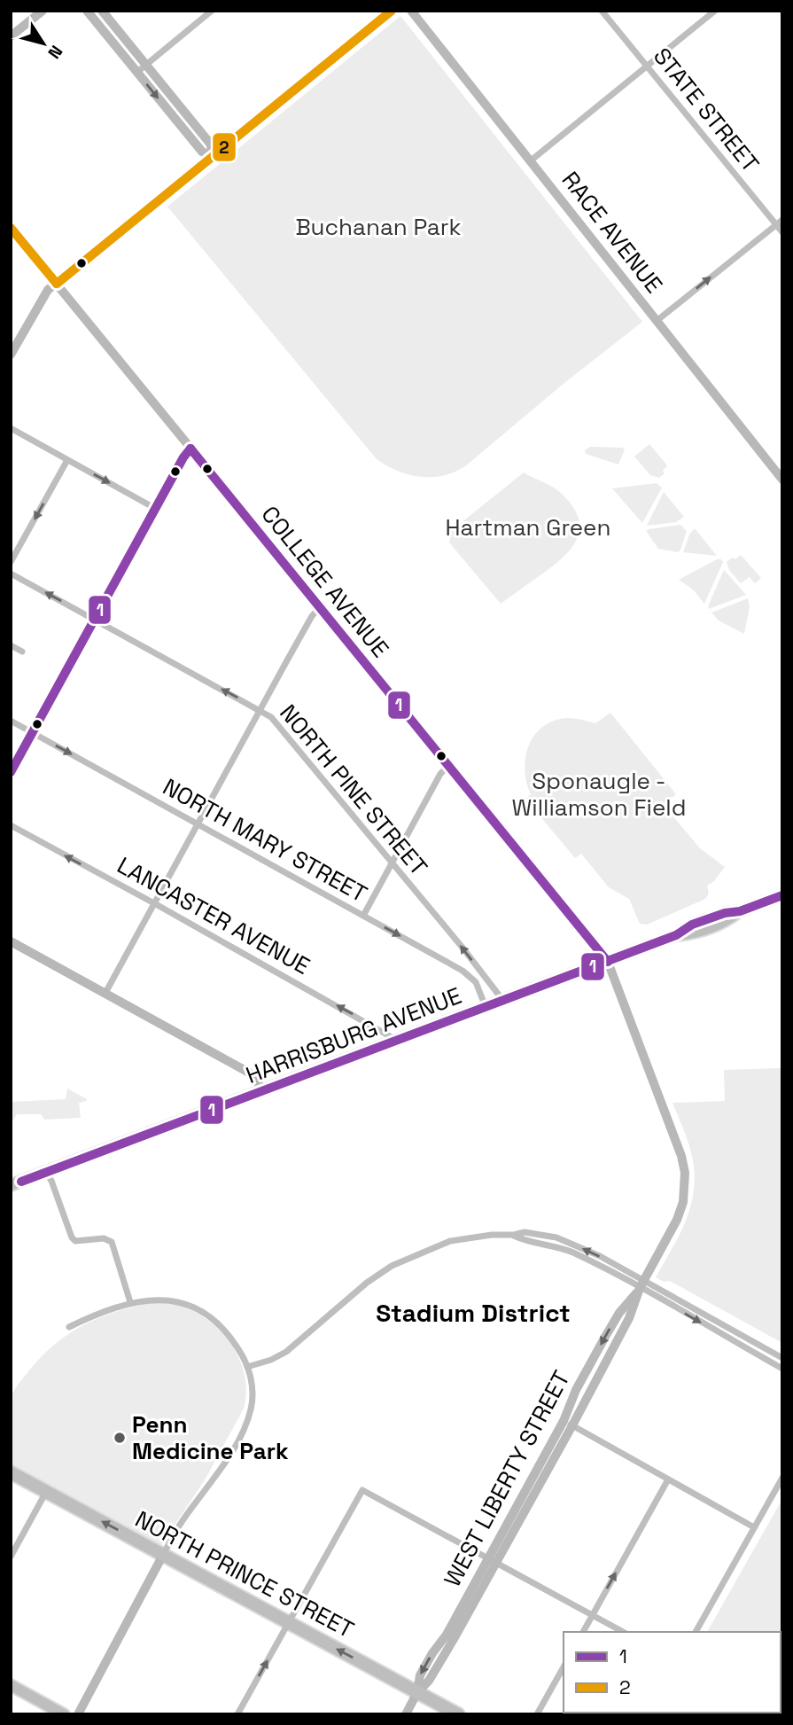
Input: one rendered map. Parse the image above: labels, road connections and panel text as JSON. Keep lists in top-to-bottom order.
{
  "streets": {
    "highway": ["NORTH PRINCE STREET"],
    "main road": [
      "RACE AVENUE",
      "COLLEGE AVENUE",
      "HARRISBURG AVENUE",
      "WEST LIBERTY STREET"
    ],
    "street": [
      "STATE STREET",
      "NORTH PINE STREET",
      "NORTH MARY STREET",
      "LANCASTER AVENUE"
    ]
  },
  "crossings": [
    ["COLLEGE AVENUE", "HARRISBURG AVENUE"],
    ["COLLEGE AVENUE", "WEST LIBERTY STREET"],
    ["NORTH PINE STREET", "HARRISBURG AVENUE"],
    ["NORTH MARY STREET", "HARRISBURG AVENUE"],
    ["LANCASTER AVENUE", "HARRISBURG AVENUE"],
    ["HARRISBURG AVENUE", "WEST LIBERTY STREET"],
    ["WEST LIBERTY STREET", "NORTH PRINCE STREET"]
  ],
  "one_way": [
    "NORTH PINE STREET",
    "NORTH MARY STREET",
    "LANCASTER AVENUE",
    "NORTH PRINCE STREET"
  ],
  "districts": ["Stadium District"],
  "parks": ["Buchanan Park", "Hartman Green", "Sponaugle - Williamson Field"],
  "places": ["Penn Medicine Park"],
  "lines": ["transit line 2", "transit line 1"],
  "legend": ["1", "2"],
  "north": "bottom right"
}
